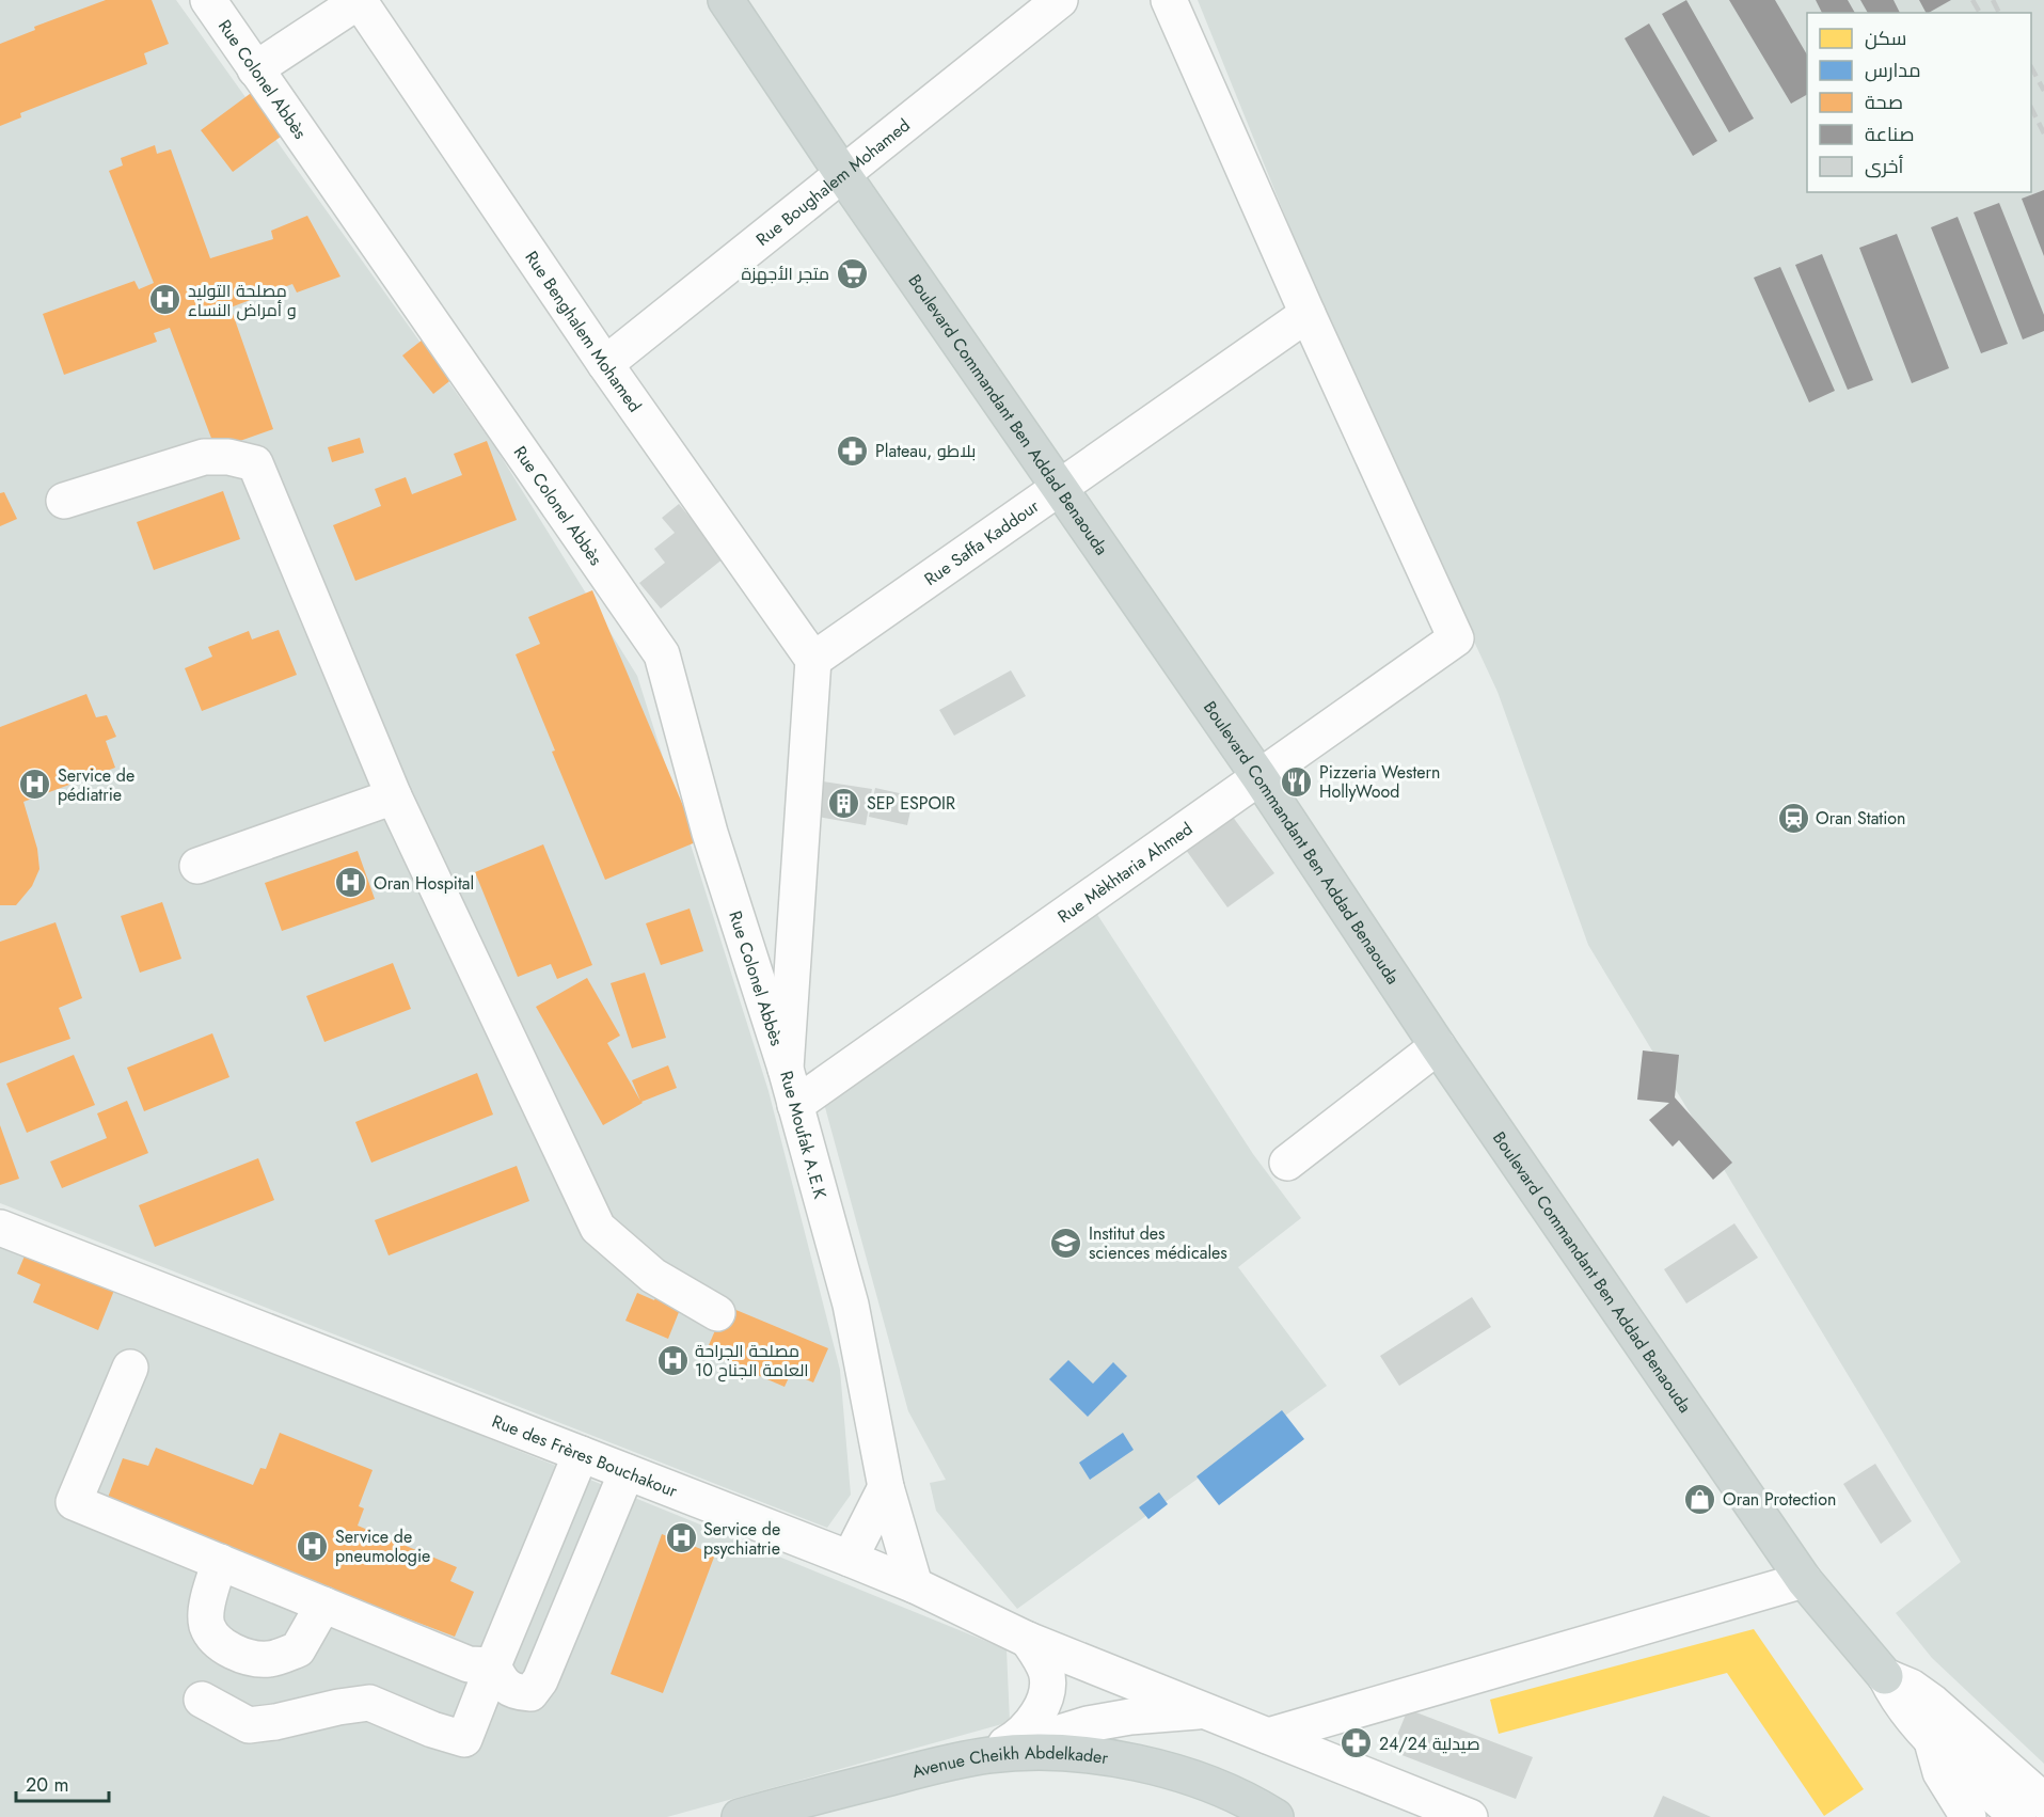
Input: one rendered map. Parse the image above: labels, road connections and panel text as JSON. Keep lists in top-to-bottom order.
{
  "streets": {
    "main road": ["Boulevard Commandant Ben Addad Benaouda", "Avenue Cheikh Abdelkader"],
    "street": [
      "Rue Colonel Abbès",
      "Rue Boughalem Mohamed",
      "Rue Benghalem Mohamed",
      "Rue Saffa Kaddour",
      "Rue Mèkhtaria Ahmed",
      "Rue Moufak A.E.K",
      "Rue des Frères Bouchakour"
    ]
  },
  "crossings": [
    ["Rue Colonel Abbès", "Rue Moufak A.E.K"],
    ["Rue Boughalem Mohamed", "Rue Benghalem Mohamed"],
    ["Rue Boughalem Mohamed", "Boulevard Commandant Ben Addad Benaouda"],
    ["Rue Benghalem Mohamed", "Rue Saffa Kaddour"],
    ["Rue Benghalem Mohamed", "Rue Moufak A.E.K"],
    ["Boulevard Commandant Ben Addad Benaouda", "Rue Saffa Kaddour"],
    ["Boulevard Commandant Ben Addad Benaouda", "Rue Mèkhtaria Ahmed"],
    ["Rue Saffa Kaddour", "Rue Mèkhtaria Ahmed"],
    ["Rue Saffa Kaddour", "Rue Moufak A.E.K"],
    ["Rue Mèkhtaria Ahmed", "Rue Moufak A.E.K"],
    ["Rue Moufak A.E.K", "Rue des Frères Bouchakour"]
  ],
  "places": {
    "supermarket": ["متجر الأجهزة"],
    "hospital": [
      "مصلحة التوليد و أمراض النساء",
      "Service de pédiatrie",
      "Oran Hospital",
      "مصلحة الجراحة العامة الجناح 10",
      "Service de psychiatrie",
      "Service de pneumologie"
    ],
    "pharmacy": ["Plateau, بلاطو", "صيدلية 24/24"],
    "restaurant": ["Pizzeria Western HollyWood"],
    "building": ["SEP ESPOIR"],
    "station": ["Oran Station"],
    "school or university": ["Institut des sciences médicales"],
    "shop": ["Oran Protection"]
  },
  "legend": [
    "سكن",
    "مدارس",
    "صحة",
    "صناعة",
    "أخرى"
  ],
  "scale_bar": "20 m"
}
